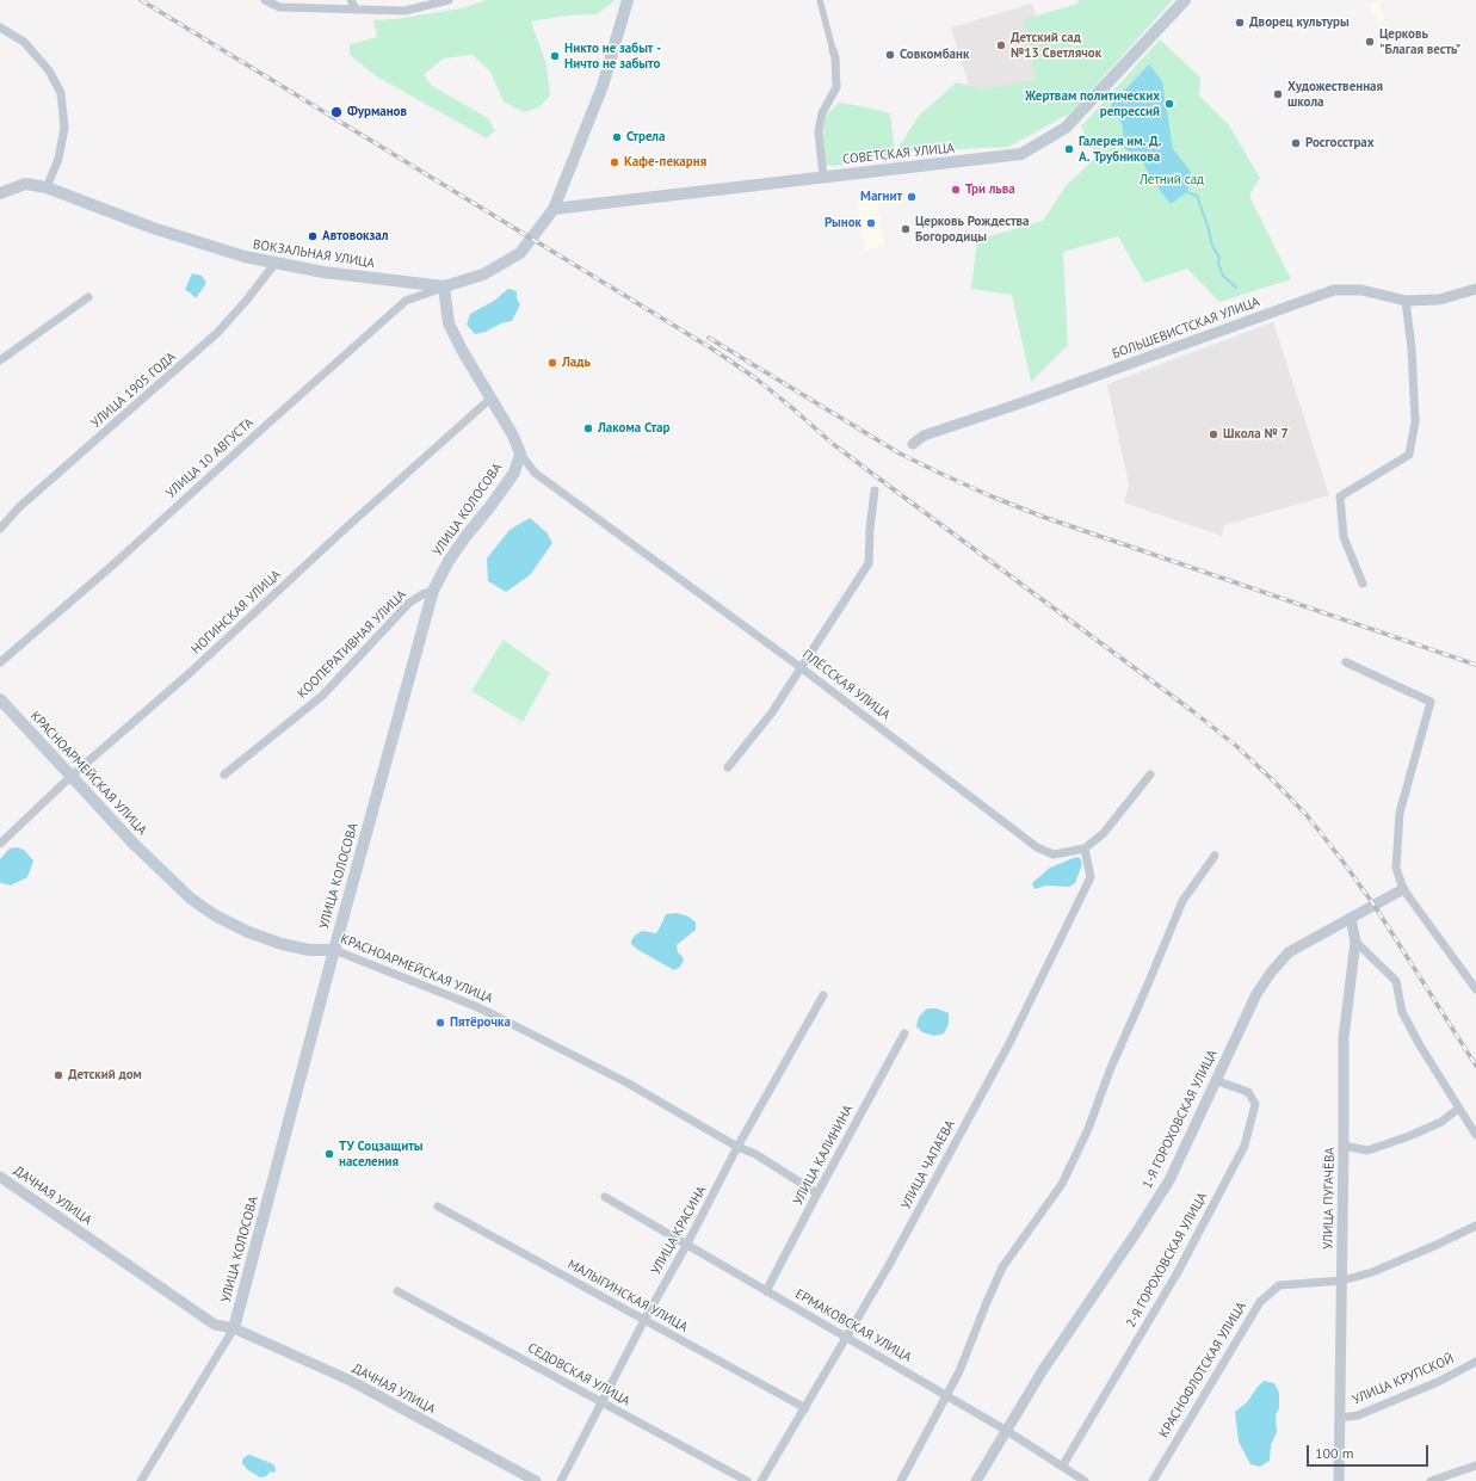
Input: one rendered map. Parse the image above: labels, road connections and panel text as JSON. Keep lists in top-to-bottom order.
{
  "streets": {
    "main road": [
      "СОВЕТСКАЯ УЛИЦА",
      "ВОКЗАЛЬНАЯ УЛИЦА",
      "УЛИЦА КОЛОСОВА",
      "КРАСНОАРМЕЙСКАЯ УЛИЦА"
    ],
    "street": [
      "БОЛЬШЕВИСТСКАЯ УЛИЦА",
      "УЛИЦА 1905 ГОДА",
      "УЛИЦА 10 АВГУСТА",
      "НОГИНСКАЯ УЛИЦА",
      "КООПЕРАТИВНАЯ УЛИЦА",
      "ПЛЁССКАЯ УЛИЦА",
      "1-Я ГОРОХОВСКАЯ УЛИЦА",
      "УЛИЦА КАЛИНИНА",
      "УЛИЦА ЧАПАЕВА",
      "ДАЧНАЯ УЛИЦА",
      "УЛИЦА ПУГАЧЁВА",
      "УЛИЦА КРАСИНА",
      "2-Я ГОРОХОВСКАЯ УЛИЦА",
      "МАЛЫГИНСКАЯ УЛИЦА",
      "ЕРМАКОВСКАЯ УЛИЦА",
      "КРАСНОФЛОТСКАЯ УЛИЦА",
      "СЕДОВСКАЯ УЛИЦА",
      "УЛИЦА КРУПСКОЙ"
    ]
  },
  "crossings": [
    ["СОВЕТСКАЯ УЛИЦА", "ВОКЗАЛЬНАЯ УЛИЦА"],
    ["ВОКЗАЛЬНАЯ УЛИЦА", "УЛИЦА 1905 ГОДА"],
    ["ВОКЗАЛЬНАЯ УЛИЦА", "УЛИЦА 10 АВГУСТА"],
    ["УЛИЦА КОЛОСОВА", "КООПЕРАТИВНАЯ УЛИЦА"],
    ["УЛИЦА КОЛОСОВА", "ПЛЁССКАЯ УЛИЦА"],
    ["УЛИЦА КОЛОСОВА", "КРАСНОАРМЕЙСКАЯ УЛИЦА"],
    ["УЛИЦА КОЛОСОВА", "ДАЧНАЯ УЛИЦА"],
    ["НОГИНСКАЯ УЛИЦА", "КРАСНОАРМЕЙСКАЯ УЛИЦА"],
    ["ПЛЁССКАЯ УЛИЦА", "УЛИЦА ЧАПАЕВА"],
    ["КРАСНОАРМЕЙСКАЯ УЛИЦА", "УЛИЦА КАЛИНИНА"],
    ["КРАСНОАРМЕЙСКАЯ УЛИЦА", "УЛИЦА КРАСИНА"],
    ["1-Я ГОРОХОВСКАЯ УЛИЦА", "УЛИЦА ПУГАЧЁВА"],
    ["1-Я ГОРОХОВСКАЯ УЛИЦА", "2-Я ГОРОХОВСКАЯ УЛИЦА"],
    ["1-Я ГОРОХОВСКАЯ УЛИЦА", "ЕРМАКОВСКАЯ УЛИЦА"],
    ["УЛИЦА КАЛИНИНА", "ЕРМАКОВСКАЯ УЛИЦА"],
    ["УЛИЦА ЧАПАЕВА", "МАЛЫГИНСКАЯ УЛИЦА"],
    ["УЛИЦА ЧАПАЕВА", "ЕРМАКОВСКАЯ УЛИЦА"],
    ["УЛИЦА ПУГАЧЁВА", "КРАСНОФЛОТСКАЯ УЛИЦА"],
    ["УЛИЦА ПУГАЧЁВА", "УЛИЦА КРУПСКОЙ"],
    ["УЛИЦА КРАСИНА", "МАЛЫГИНСКАЯ УЛИЦА"],
    ["УЛИЦА КРАСИНА", "ЕРМАКОВСКАЯ УЛИЦА"],
    ["УЛИЦА КРАСИНА", "СЕДОВСКАЯ УЛИЦА"],
    ["2-Я ГОРОХОВСКАЯ УЛИЦА", "ЕРМАКОВСКАЯ УЛИЦА"]
  ],
  "parks": ["Летний сад"],
  "places": [
    "Дворец культуры",
    "Церковь \"Благая весть\"",
    "Детский сад №13 Светлячок",
    "Совкомбанк",
    "Никто не забыт - Ничто не забыто",
    "Художественная школа",
    "Жертвам политических репрессий",
    "Фурманов",
    "Стрела",
    "Росгосстрах",
    "Галерея им. Д. А. Трубникова",
    "Кафе-пекарня",
    "Три льва",
    "Магнит",
    "Рынок",
    "Церковь Рождества Богородицы",
    "Автовокзал",
    "Ладь",
    "Лакома Стар",
    "Школа № 7",
    "Пятёрочка",
    "Детский дом",
    "ТУ Соцзащиты населения"
  ],
  "scale_bar": "100 m"
}
